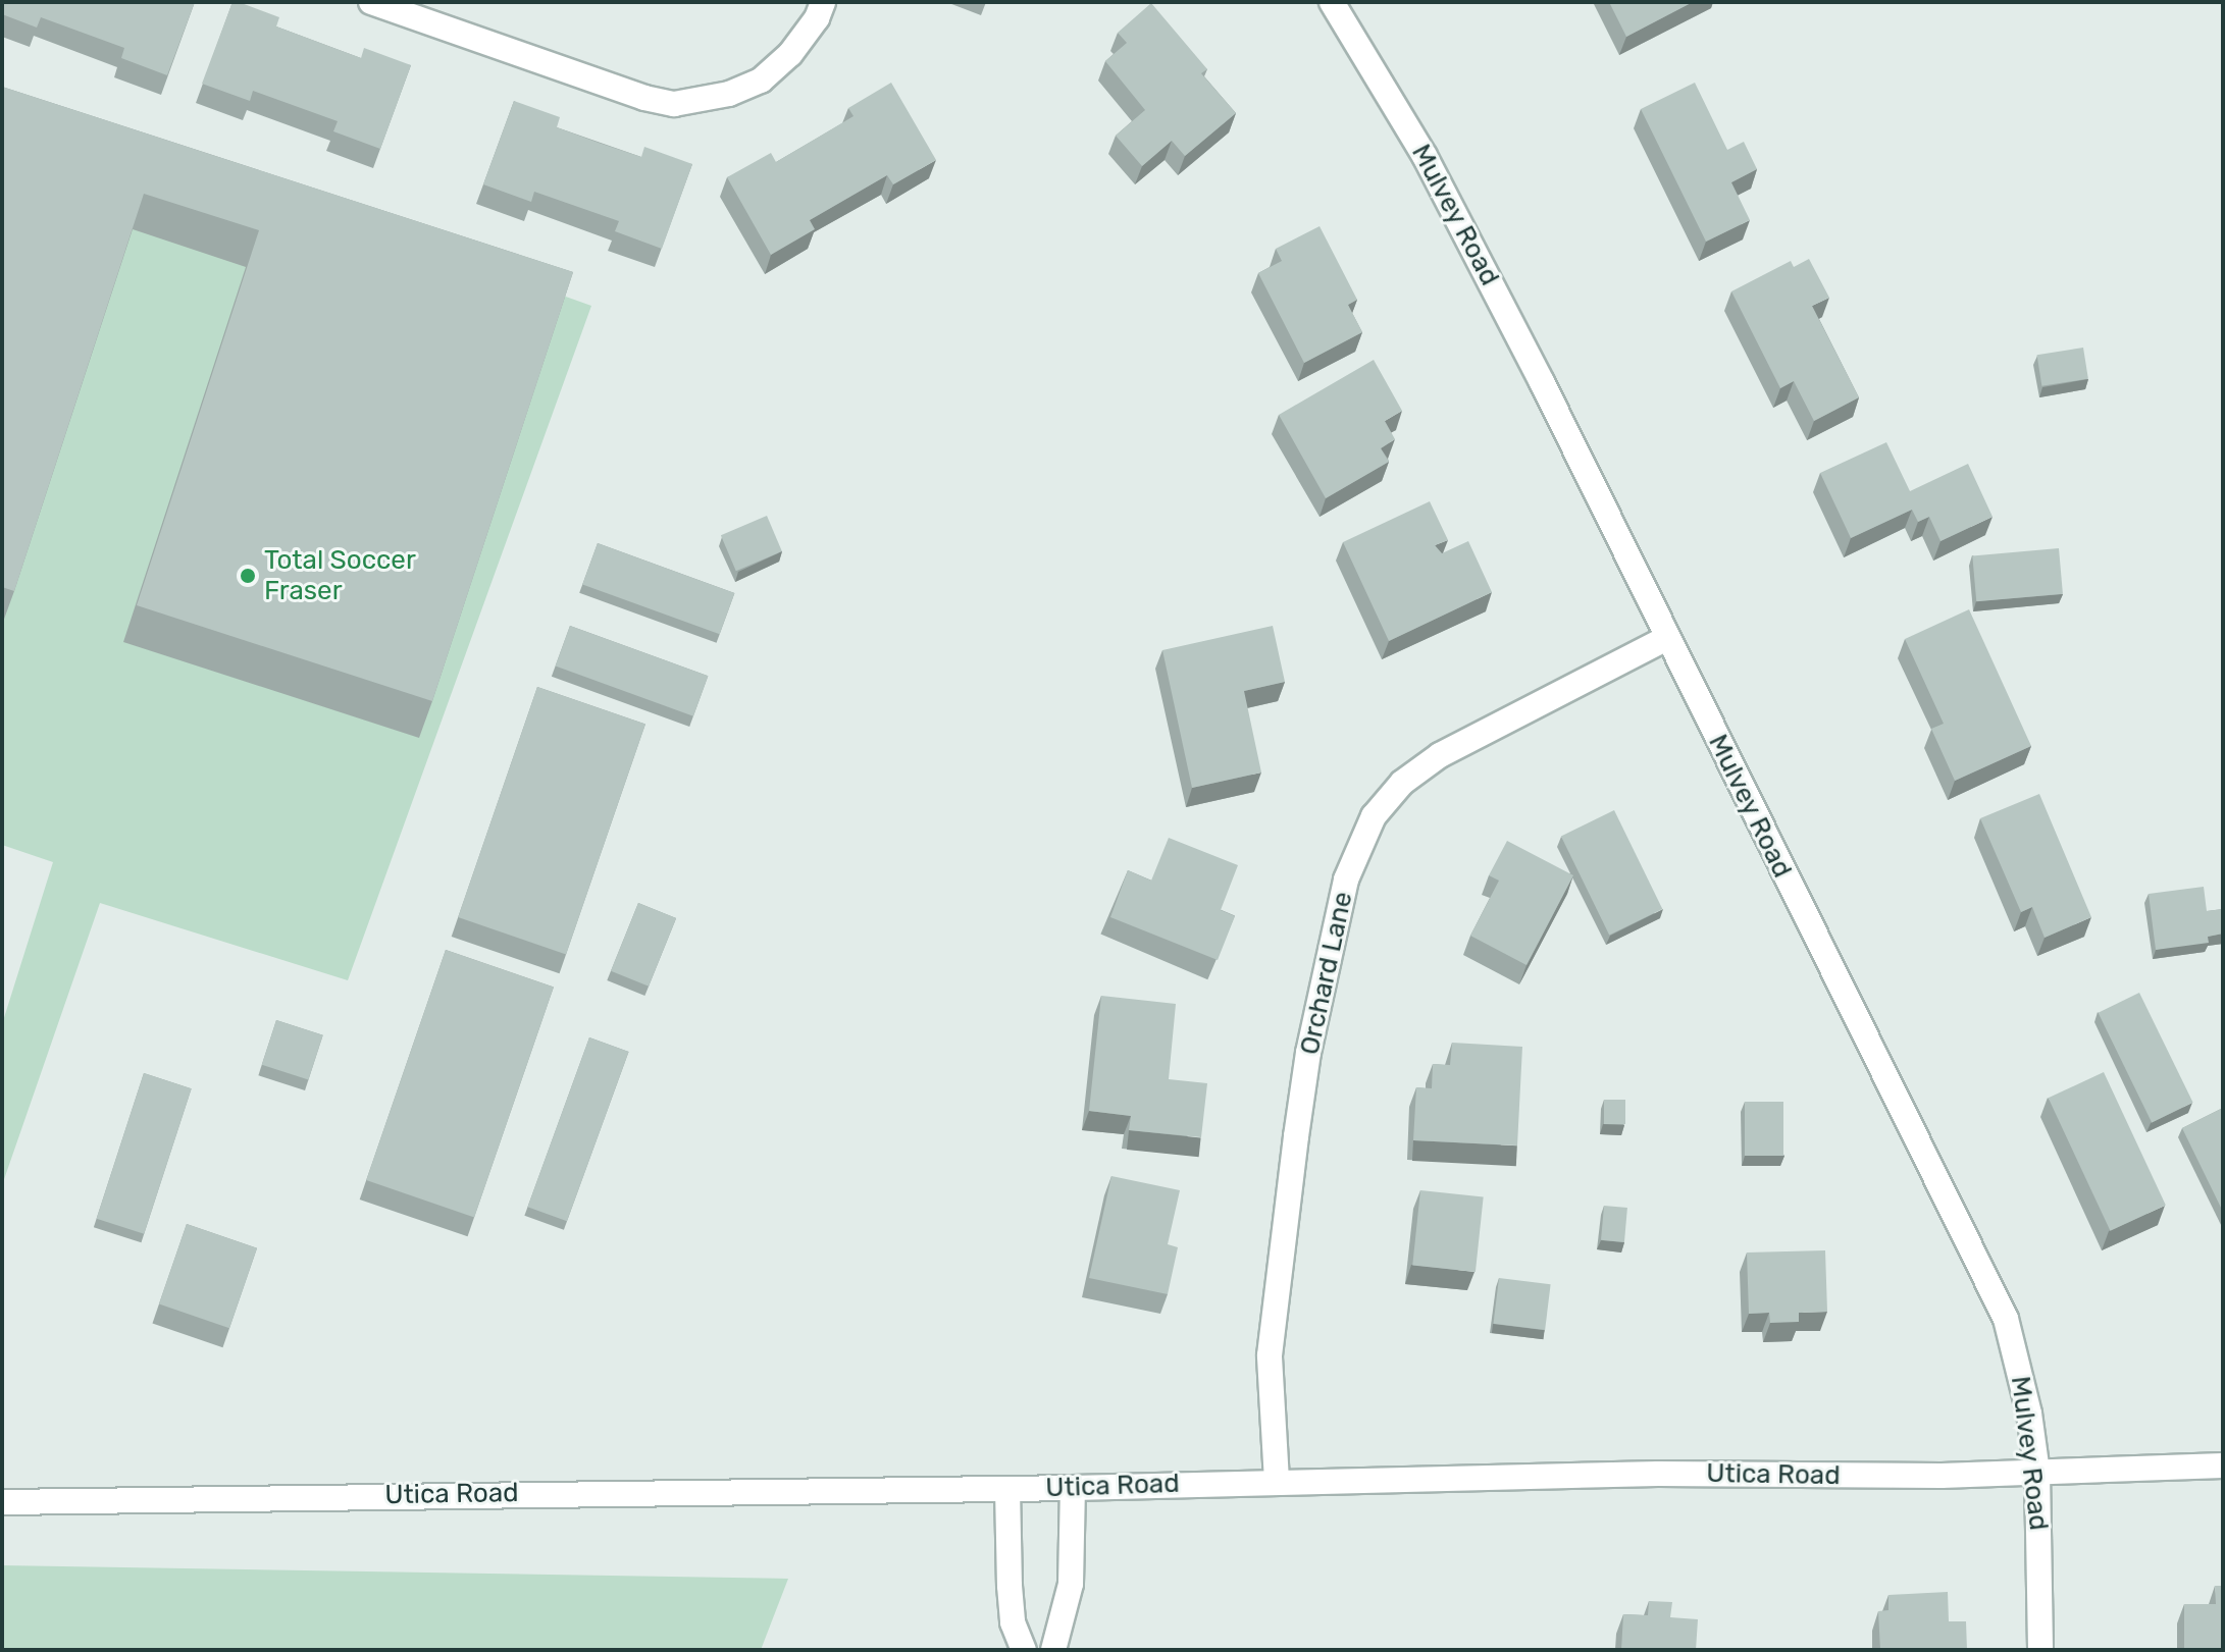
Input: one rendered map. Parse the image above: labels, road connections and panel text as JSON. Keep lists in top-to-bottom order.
{
  "streets": {
    "street": ["Mulvey Road", "Orchard Lane", "Utica Road"]
  },
  "crossings": [
    ["Mulvey Road", "Orchard Lane"],
    ["Mulvey Road", "Utica Road"],
    ["Orchard Lane", "Utica Road"]
  ],
  "places": ["Total Soccer Fraser"]
}
